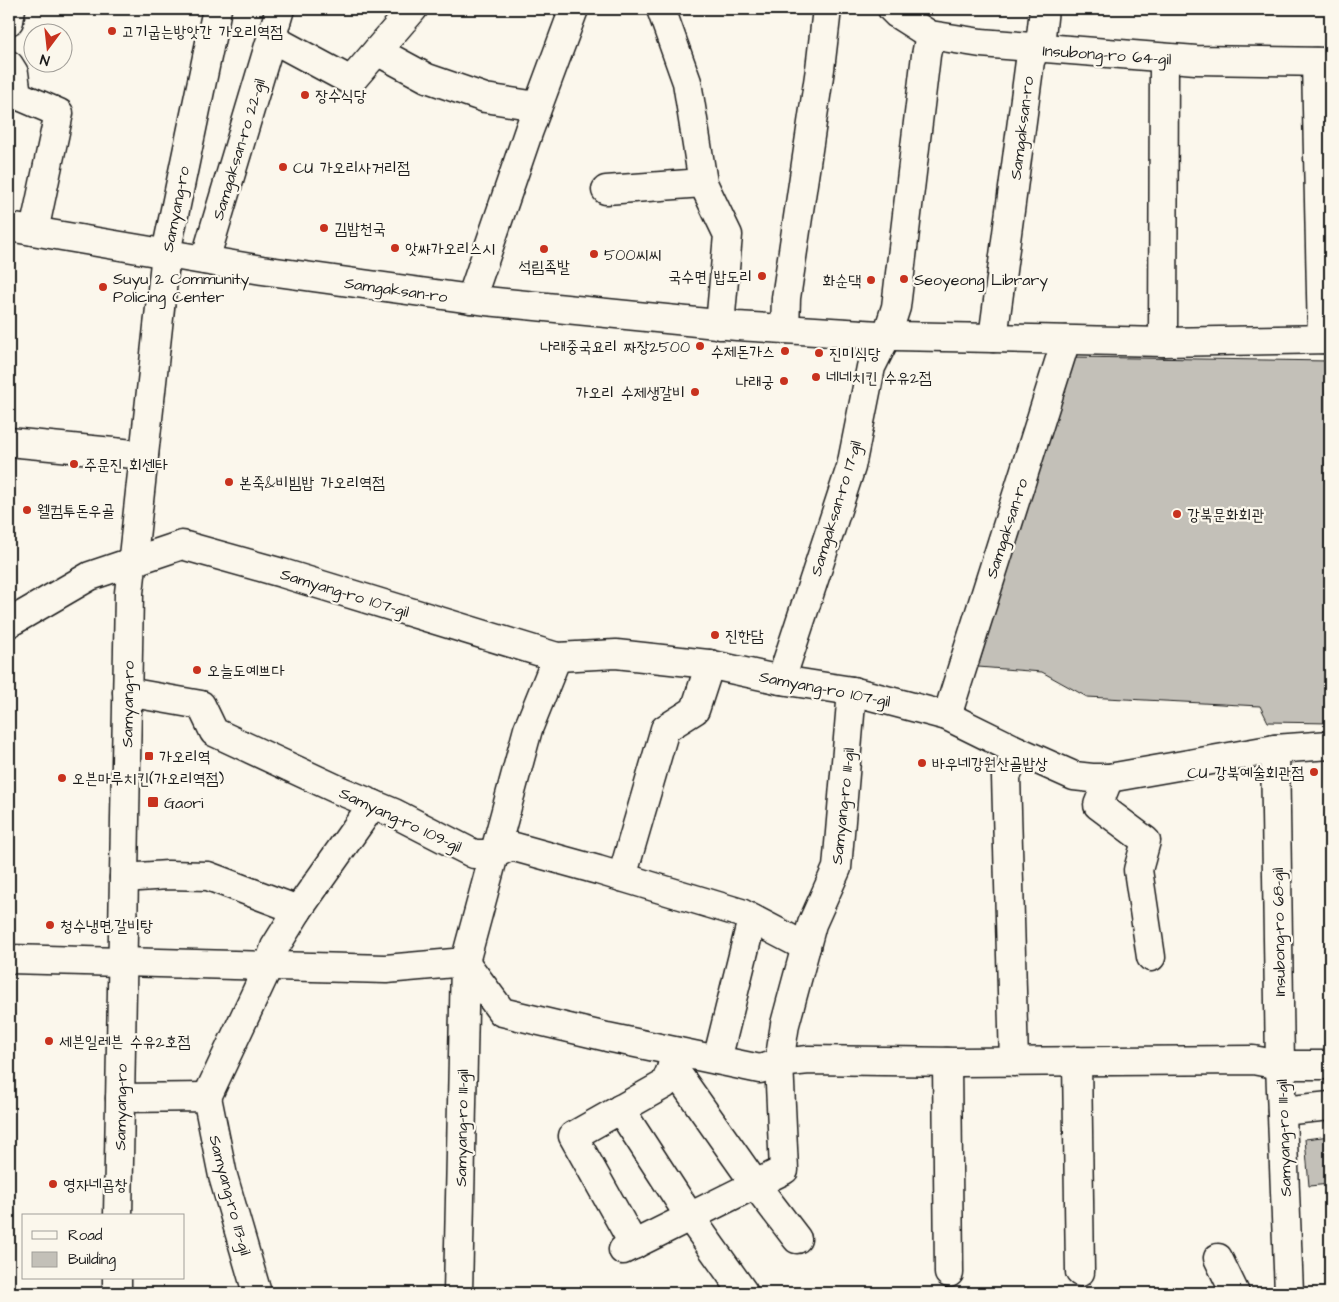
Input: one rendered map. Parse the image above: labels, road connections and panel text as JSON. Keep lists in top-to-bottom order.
{
  "streets": {
    "street": [
      "Insubong-ro 64-gil",
      "Samgaksan-ro",
      "Samgaksan-ro 22-gil",
      "Samyang-ro",
      "Samgaksan-ro 17-gil",
      "Samyang-ro 107-gil",
      "Samyang-ro 111-gil",
      "Samyang-ro 109-gil",
      "Insubong-ro 68-gil",
      "Samyang-ro 113-gil"
    ]
  },
  "crossings": [
    ["Insubong-ro 64-gil", "Samgaksan-ro"],
    ["Samgaksan-ro", "Samgaksan-ro 22-gil"],
    ["Samgaksan-ro", "Samyang-ro"],
    ["Samgaksan-ro", "Samgaksan-ro 17-gil"],
    ["Samgaksan-ro", "Samyang-ro 107-gil"],
    ["Samyang-ro", "Samyang-ro 107-gil"],
    ["Samyang-ro", "Samyang-ro 109-gil"],
    ["Samgaksan-ro 17-gil", "Samyang-ro 107-gil"],
    ["Samyang-ro 107-gil", "Samyang-ro 111-gil"],
    ["Samyang-ro 111-gil", "Samyang-ro 109-gil"],
    ["Samyang-ro 111-gil", "Insubong-ro 68-gil"]
  ],
  "places": {
    "other": [
      "고기굽는방앗간 가오리역점",
      "장수식당",
      "CU 가오리사거리점",
      "김밥천국",
      "앗싸가오리스시",
      "석림족발",
      "500씨씨",
      "국수면 밥도리",
      "Seoyeong Library",
      "화순댁",
      "Suyu 2 Community Policing Center",
      "나래중국요리 짜장2500",
      "수제돈가스",
      "진미식당",
      "네네치킨 수유2점",
      "나래궁",
      "가오리 수제생갈비",
      "주문진 회센타",
      "본죽&비빔밥 가오리역점",
      "웰컴투돈우골",
      "강북문화회관",
      "진한담",
      "오늘도예쁘다",
      "바우네강원산골밥상",
      "CU 강북예술회관점",
      "오븐마루치킨(가오리역점)",
      "청수냉면,갈비탕",
      "세븐일레븐 수유2호점",
      "영자네곱창"
    ],
    "transit": ["가오리역", "Gaori"]
  },
  "legend": ["Road", "Building"],
  "north": "bottom"
}
